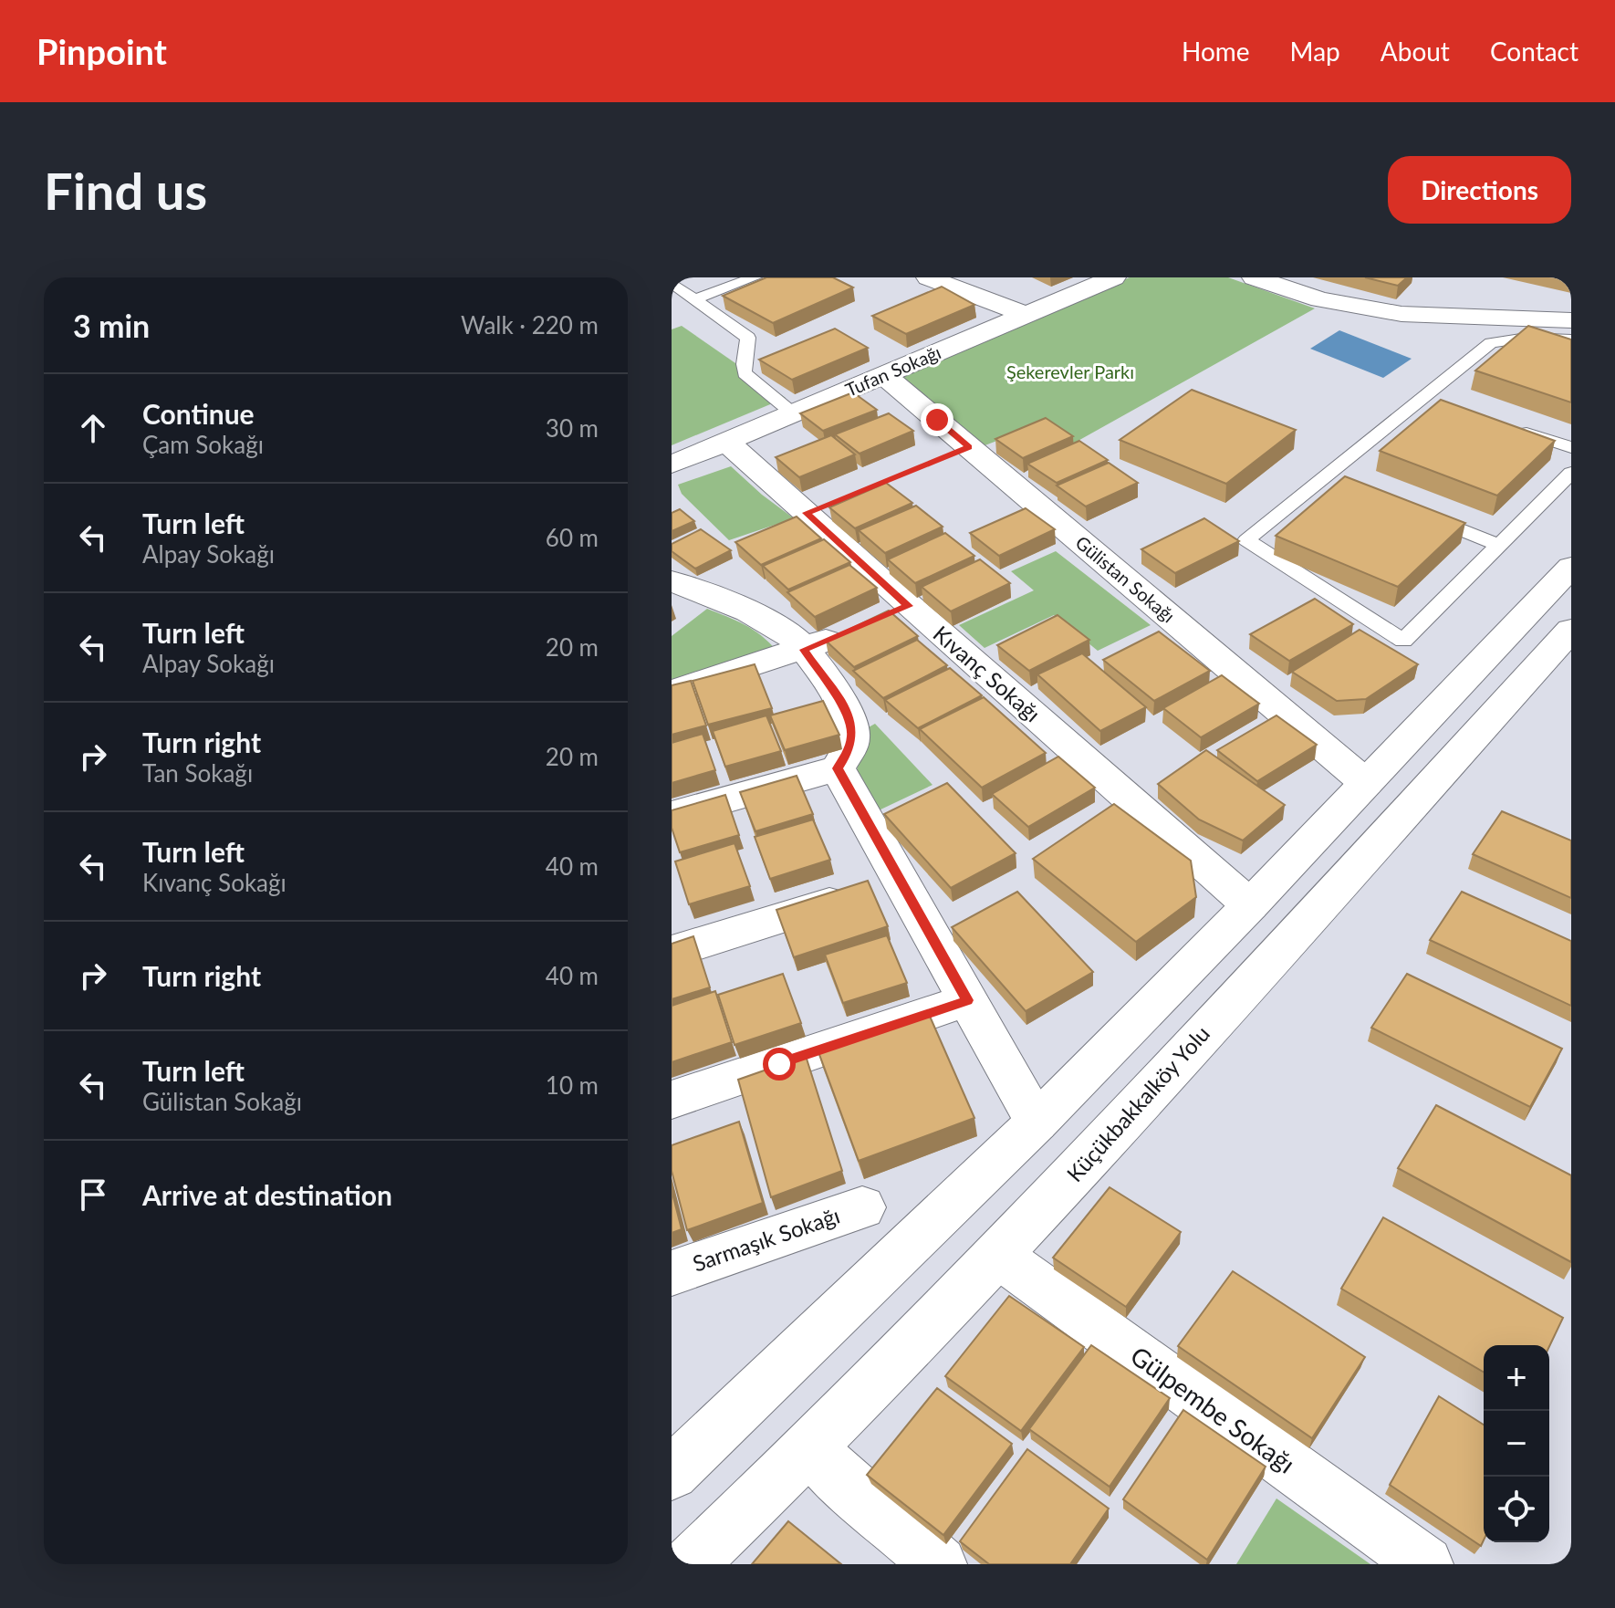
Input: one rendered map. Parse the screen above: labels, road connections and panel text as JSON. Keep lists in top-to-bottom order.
{
  "streets": {
    "street": [
      "Tufan Sokağı",
      "Gülistan Sokağı",
      "Kıvanç Sokağı",
      "Küçükbakkalköy Yolu",
      "Sarmaşık Sokağı",
      "Gülpembe Sokağı"
    ]
  },
  "crossings": [
    ["Tufan Sokağı", "Gülistan Sokağı"],
    ["Tufan Sokağı", "Kıvanç Sokağı"],
    ["Küçükbakkalköy Yolu", "Gülpembe Sokağı"]
  ],
  "parks": ["Şekerevler Parkı"],
  "page": {
    "header": "Pinpoint",
    "nav": [
      "Home",
      "Map",
      "About",
      "Contact"
    ],
    "buttons": "Directions",
    "title": "Find us",
    "heading": ["3 min", "Walk · 220 m"],
    "list": [
      ["Continue", "Çam Sokağı", "30 m"],
      ["Turn left", "Alpay Sokağı", "60 m"],
      ["Turn left", "Alpay Sokağı", "20 m"],
      ["Turn right", "Tan Sokağı", "20 m"],
      ["Turn left", "Kıvanç Sokağı", "40 m"],
      ["Turn right", "40 m"],
      ["Turn left", "Gülistan Sokağı", "10 m"],
      "Arrive at destination"
    ],
    "map_buttons": ["+", "−"]
  }
}
